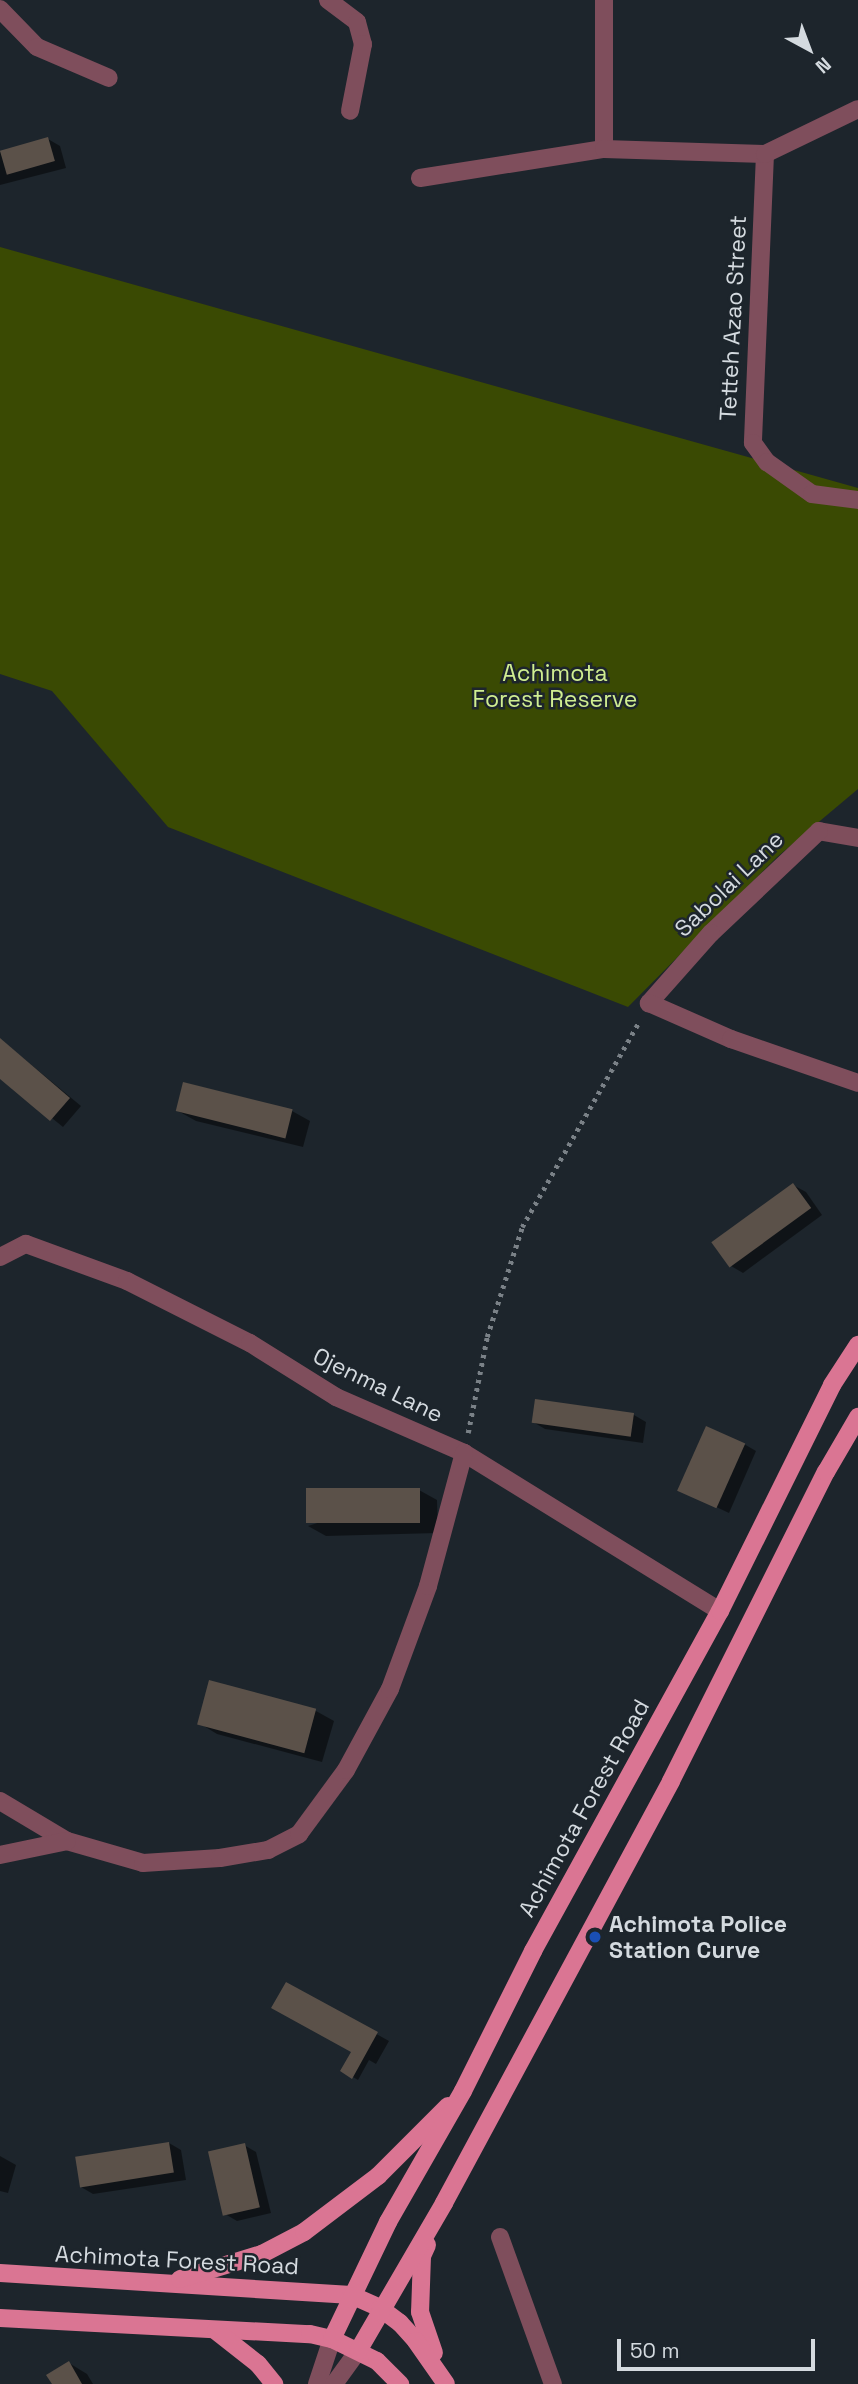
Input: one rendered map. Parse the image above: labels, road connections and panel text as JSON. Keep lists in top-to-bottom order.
{
  "streets": {
    "main road": ["Achimota Forest Road"],
    "street": ["Tetteh Azao Street", "Sabolai Lane", "Ojenma Lane"]
  },
  "crossings": [
    ["Ojenma Lane", "Achimota Forest Road"]
  ],
  "parks": ["Achimota Forest Reserve"],
  "places": ["Achimota Police Station Curve"],
  "scale_bar": "50 m",
  "north": "bottom right"
}
